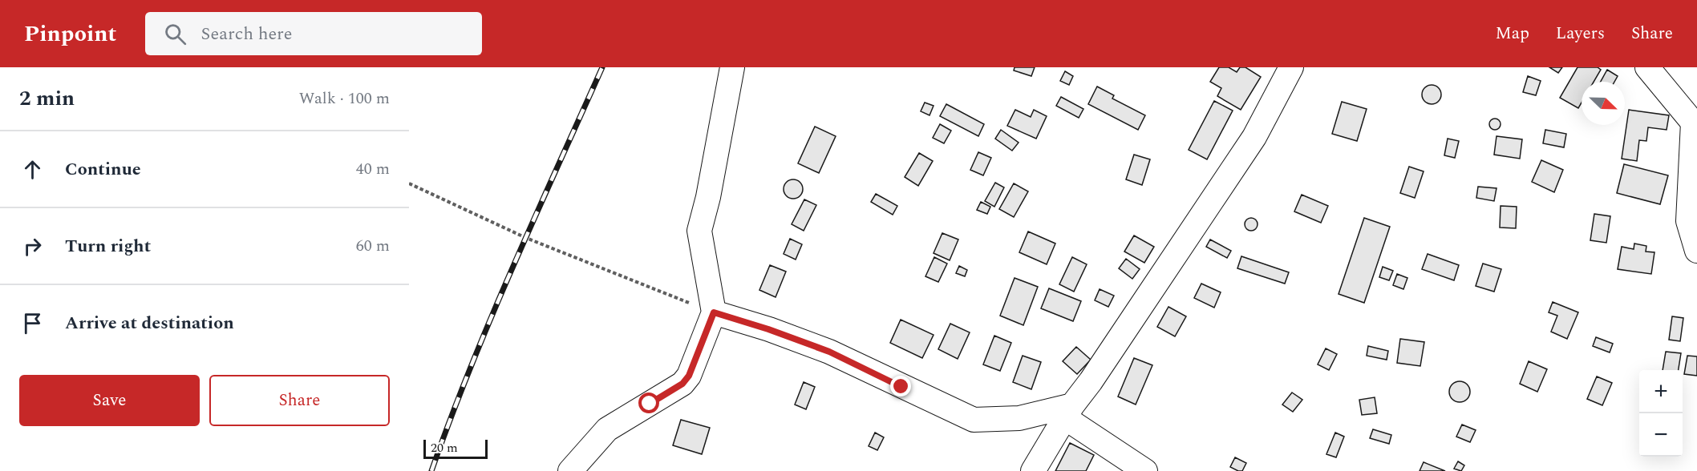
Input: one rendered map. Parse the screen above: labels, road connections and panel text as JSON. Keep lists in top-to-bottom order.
{
  "scale_bar": "20 m",
  "north": "bottom right",
  "page": {
    "header": "Pinpoint",
    "search": "Search here",
    "nav": ["Map", "Layers", "Share"],
    "heading": ["2 min", "Walk · 100 m"],
    "list": [
      ["Continue", "40 m"],
      ["Turn right", "60 m"],
      "Arrive at destination"
    ],
    "buttons": ["Save", "Share"],
    "map_buttons": ["+", "−"],
    "scale": "20 m"
  }
}
